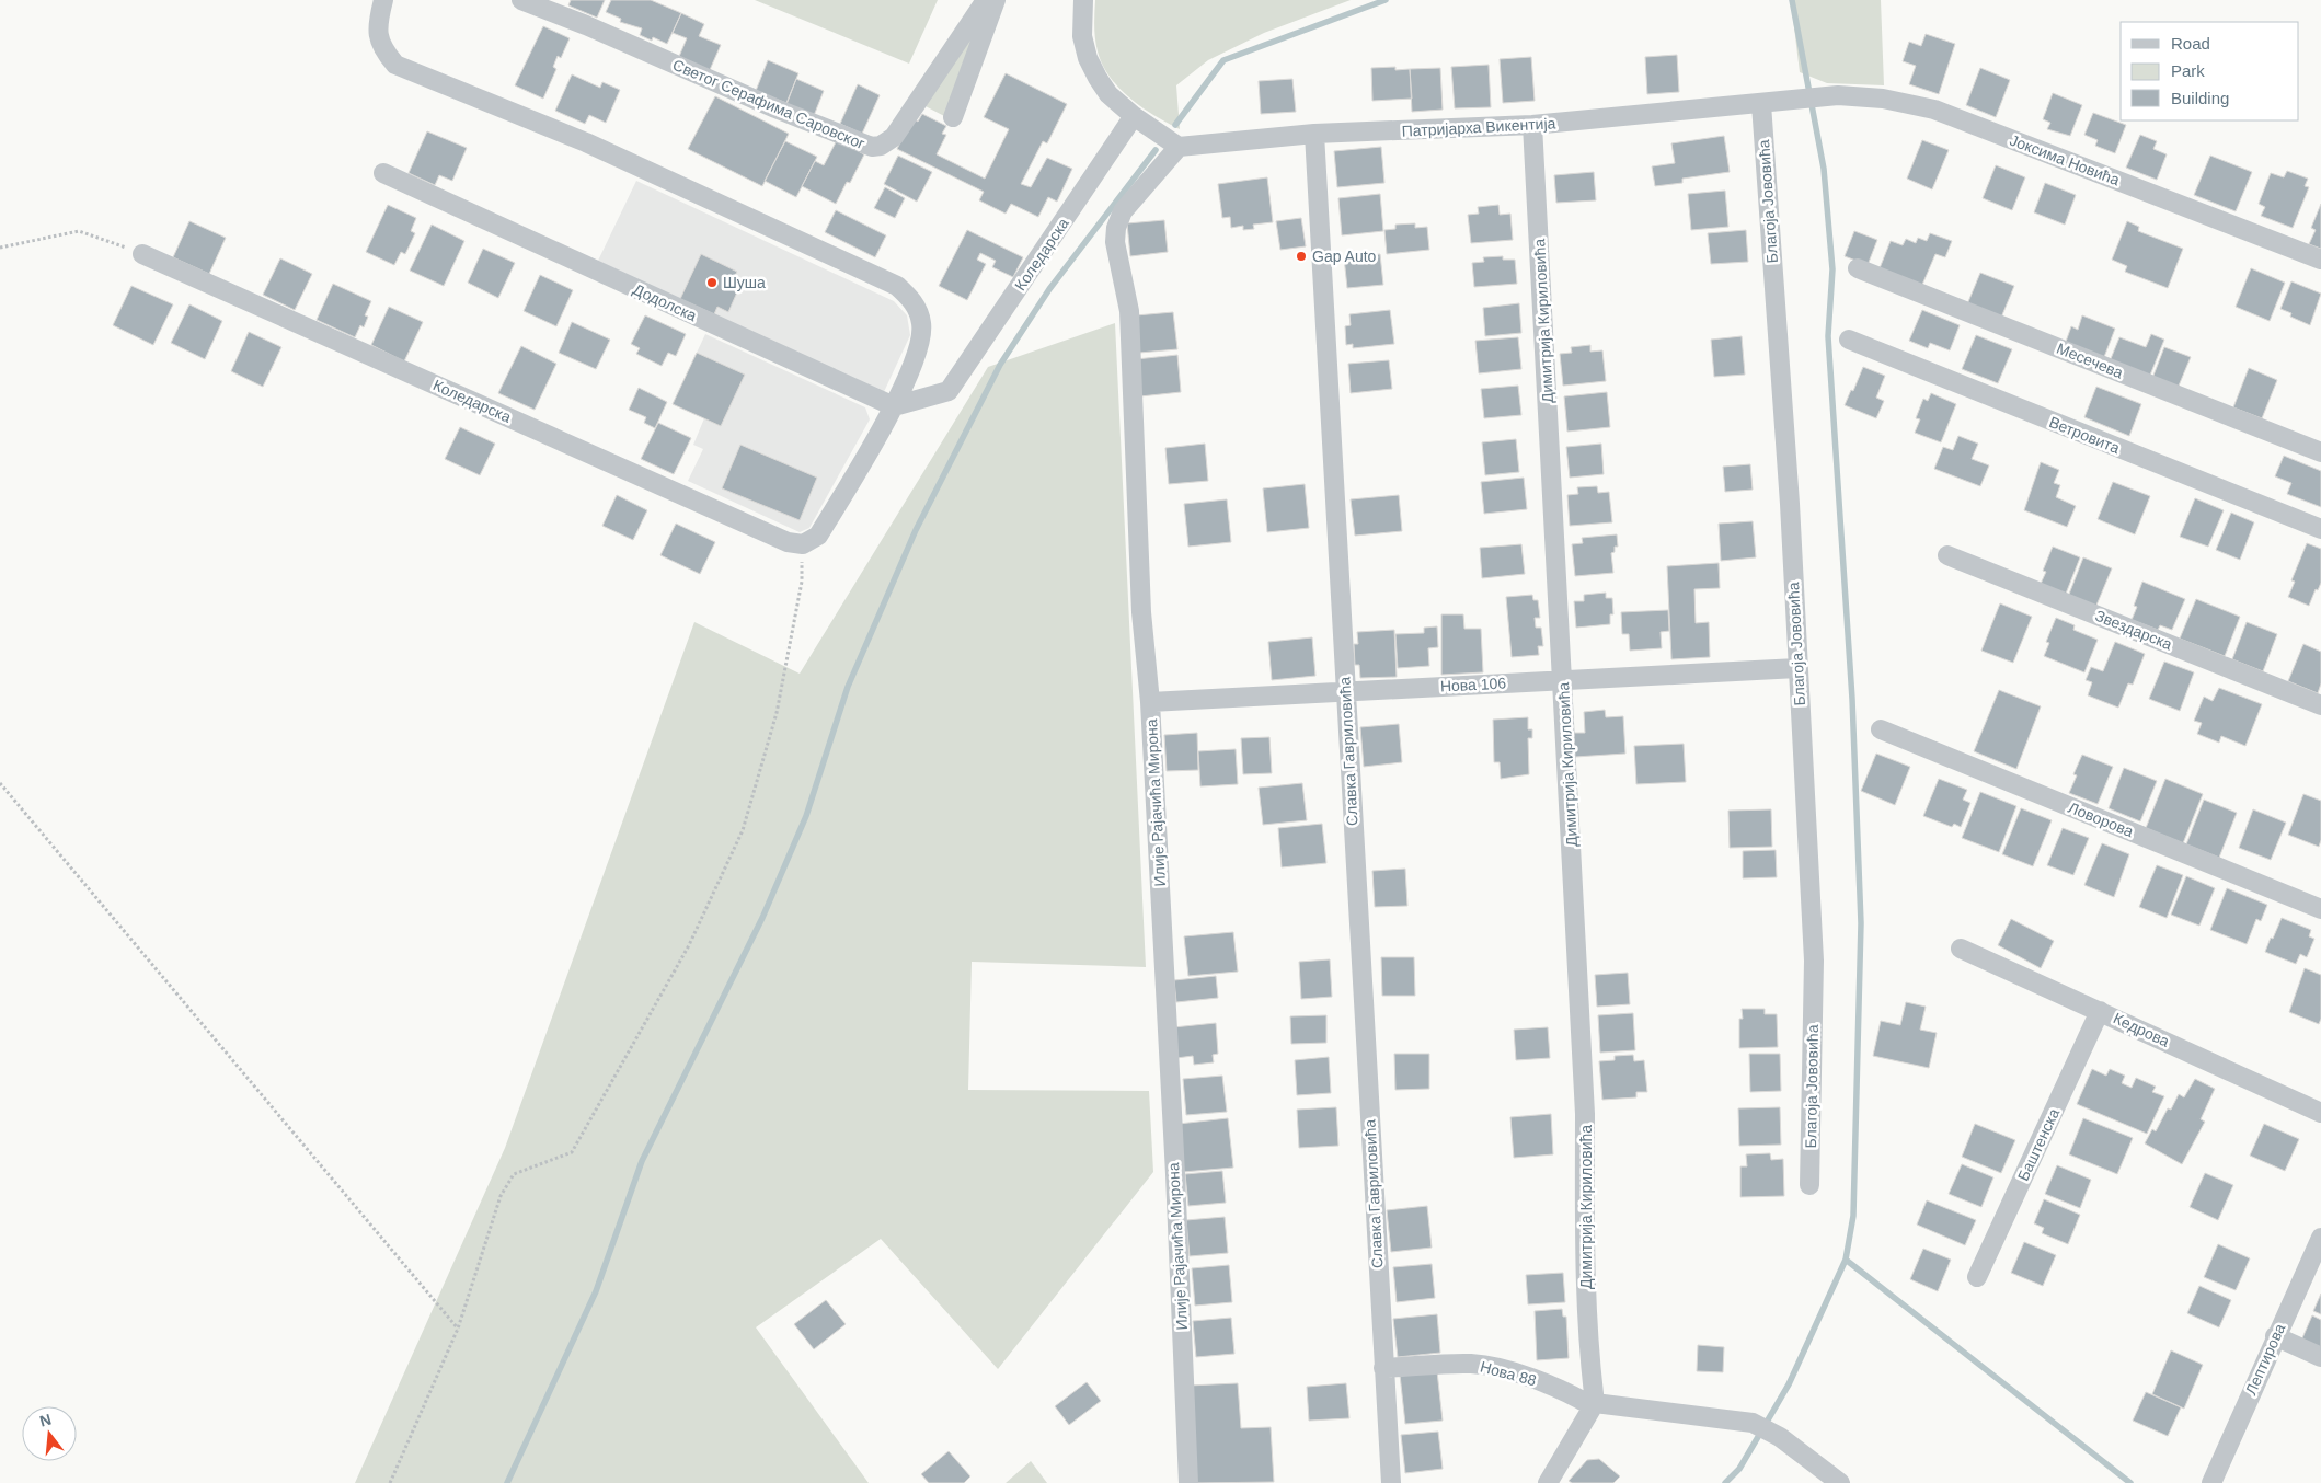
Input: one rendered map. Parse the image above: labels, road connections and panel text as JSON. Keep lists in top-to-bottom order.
{
  "streets": {
    "street": [
      "Светог Серафима Саровског",
      "Патријарха Викентија",
      "Јоксима Новића",
      "Благоја Јововића",
      "Коледарска",
      "Додолска",
      "Димитрија Кириловића",
      "Месечева",
      "Ветровита",
      "Звездарска",
      "Нова 106",
      "Славка Гавриловића",
      "Илије Рајачића Мирона",
      "Ловорова",
      "Кедрова",
      "Баштенска",
      "Лептирова",
      "Нова 88"
    ]
  },
  "crossings": [
    ["Патријарха Викентија", "Јоксима Новића"],
    ["Патријарха Викентија", "Благоја Јововића"],
    ["Патријарха Викентија", "Димитрија Кириловића"],
    ["Патријарха Викентија", "Славка Гавриловића"],
    ["Патријарха Викентија", "Илије Рајачића Мирона"],
    ["Благоја Јововића", "Нова 106"],
    ["Димитрија Кириловића", "Нова 106"],
    ["Димитрија Кириловића", "Нова 88"],
    ["Нова 106", "Славка Гавриловића"],
    ["Нова 106", "Илије Рајачића Мирона"],
    ["Славка Гавриловића", "Нова 88"],
    ["Кедрова", "Баштенска"]
  ],
  "places": ["Gap Auto", "Шуша"],
  "legend": ["Road", "Park", "Building"],
  "north": "top"
}
